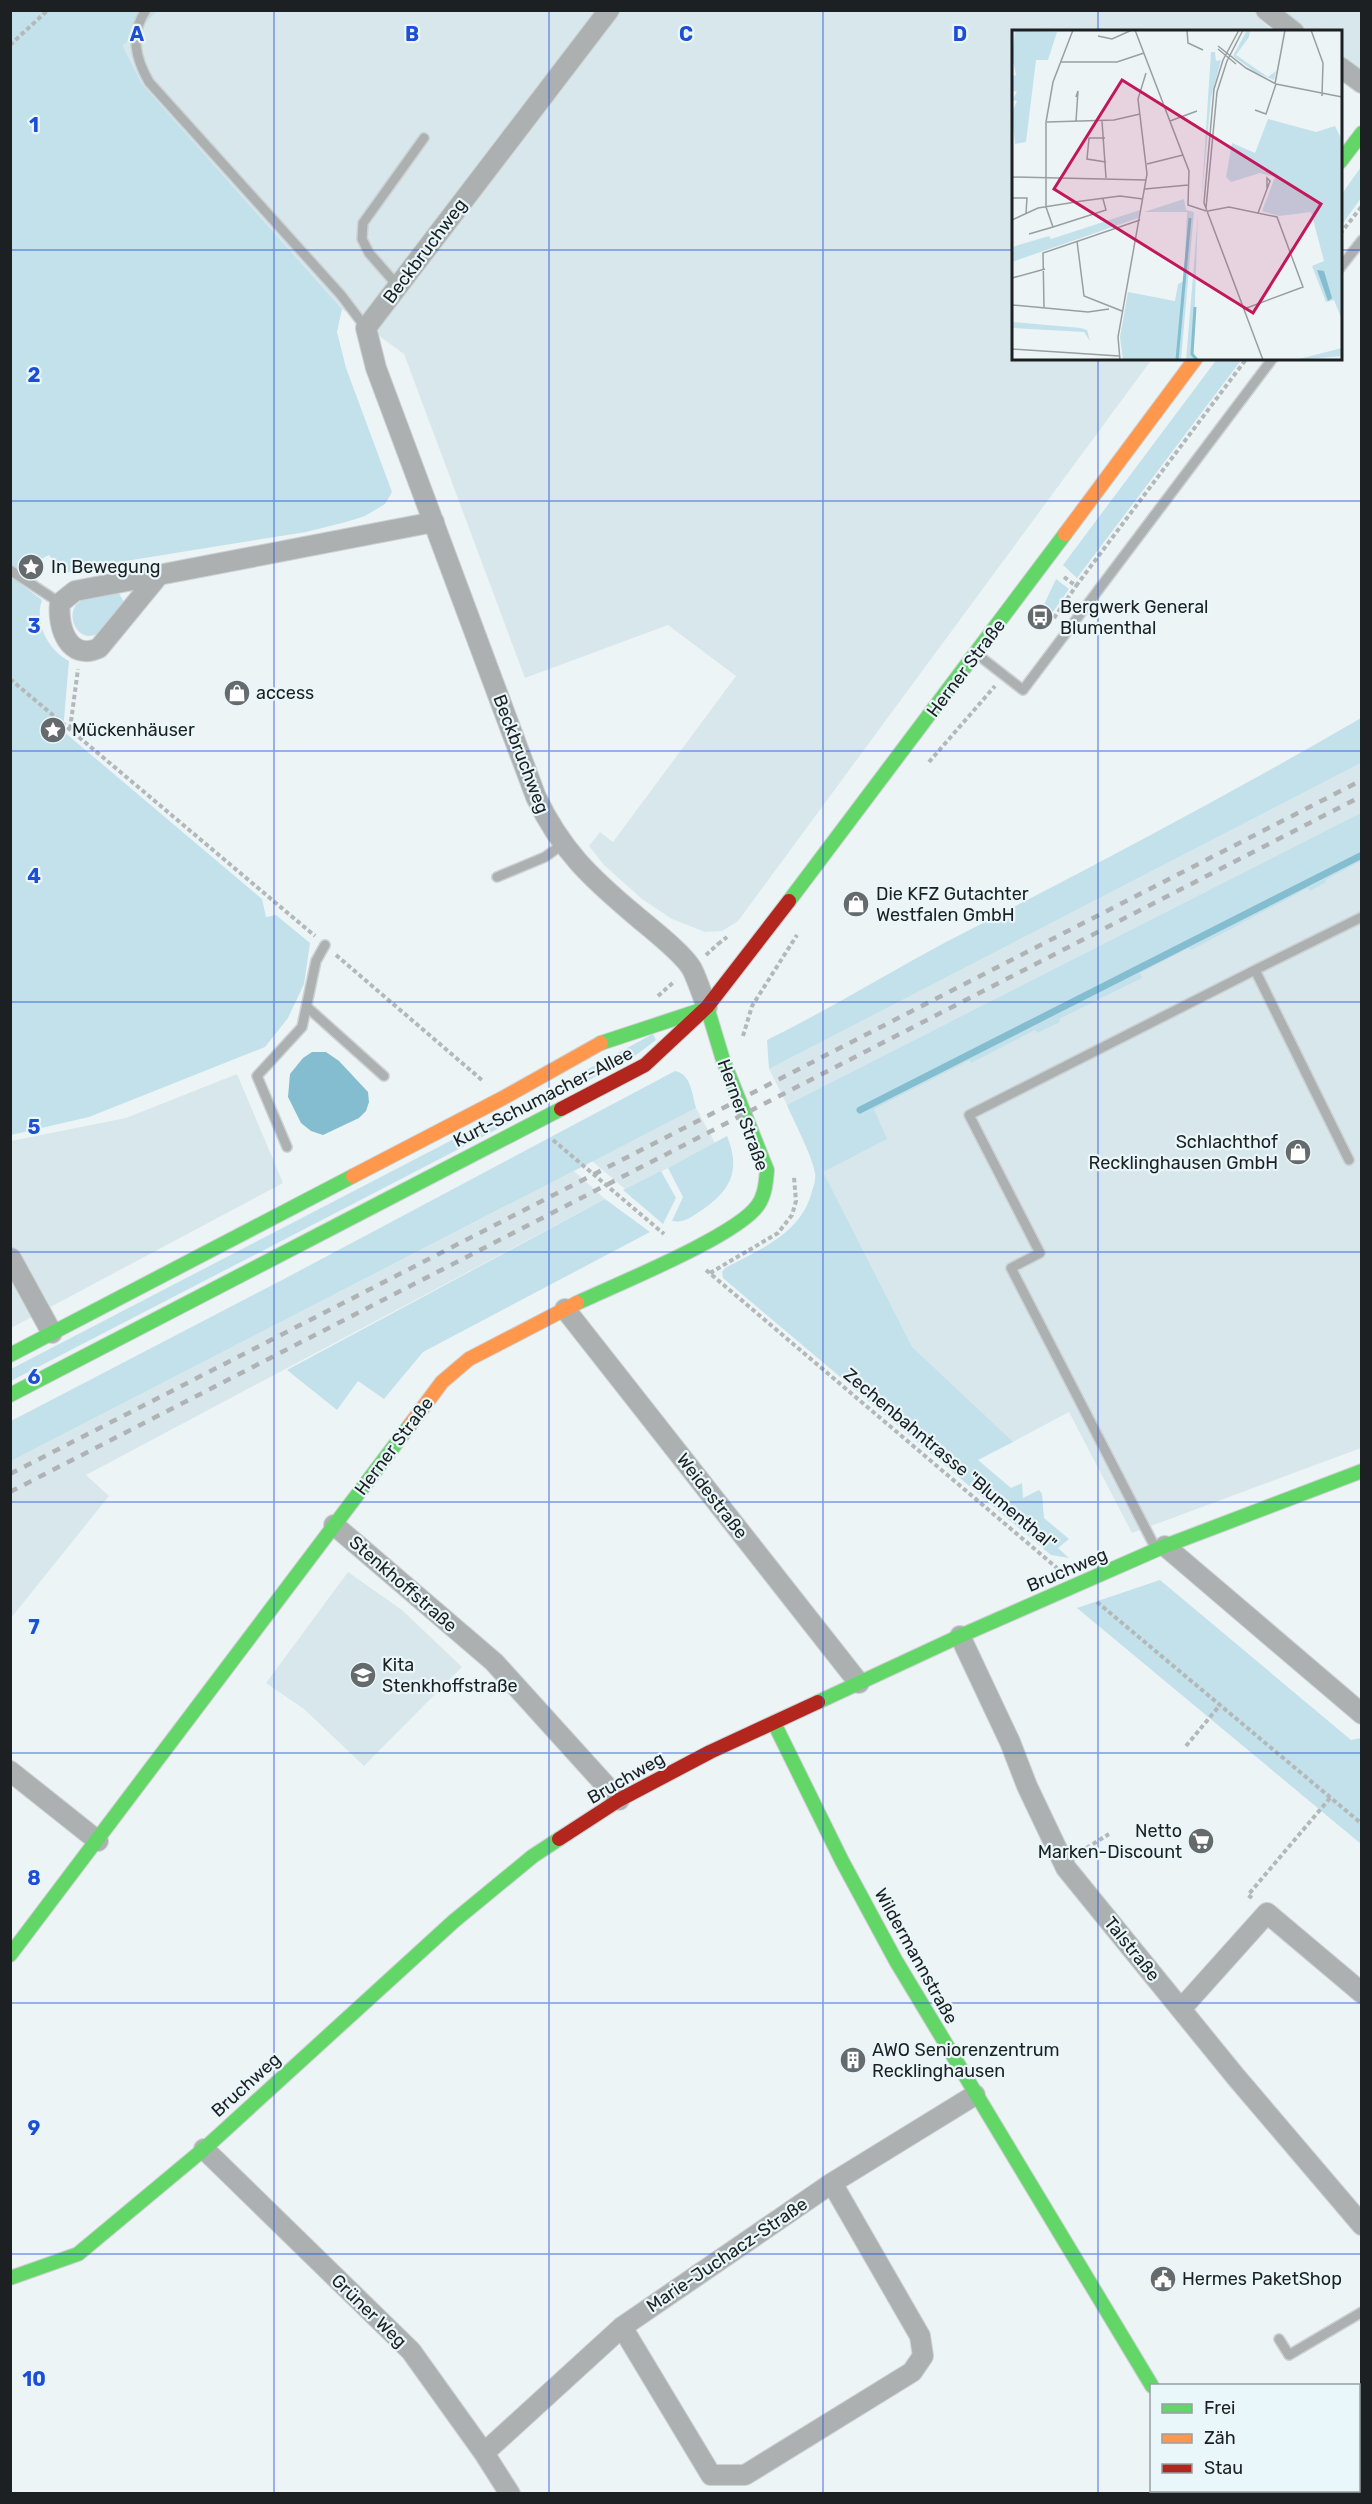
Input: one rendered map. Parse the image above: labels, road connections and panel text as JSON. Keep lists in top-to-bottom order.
{
  "streets": {
    "main road": [
      "Herner Straße",
      "Kurt-Schumacher-Allee",
      "Bruchweg",
      "Wildermannstraße"
    ],
    "street": [
      "Beckbruchweg",
      "Weidestraße",
      "Stenkhoffstraße",
      "Talstraße",
      "Marie-Juchacz-Straße",
      "Grüner Weg"
    ],
    "path": ["Zechenbahntrasse \"Blumenthal\""]
  },
  "crossings": [
    ["Beckbruchweg", "Herner Straße"],
    ["Beckbruchweg", "Kurt-Schumacher-Allee"],
    ["Herner Straße", "Kurt-Schumacher-Allee"],
    ["Herner Straße", "Zechenbahntrasse \"Blumenthal\""],
    ["Herner Straße", "Weidestraße"],
    ["Herner Straße", "Stenkhoffstraße"],
    ["Kurt-Schumacher-Allee", "Zechenbahntrasse \"Blumenthal\""],
    ["Zechenbahntrasse \"Blumenthal\"", "Bruchweg"],
    ["Weidestraße", "Bruchweg"],
    ["Bruchweg", "Stenkhoffstraße"],
    ["Bruchweg", "Talstraße"],
    ["Bruchweg", "Wildermannstraße"],
    ["Bruchweg", "Grüner Weg"],
    ["Wildermannstraße", "Marie-Juchacz-Straße"],
    ["Marie-Juchacz-Straße", "Grüner Weg"]
  ],
  "places": {
    "place": ["In Bewegung", "Mückenhäuser"],
    "bus stop": ["Bergwerk General Blumenthal"],
    "shop": ["access", "Die KFZ Gutachter Westfalen GmbH", "Schlachthof Recklinghausen GmbH"],
    "school or university": ["Kita Stenkhoffstraße"],
    "supermarket": ["Netto Marken-Discount"],
    "building": ["AWO Seniorenzentrum Recklinghausen"],
    "public building": ["Hermes PaketShop"]
  },
  "legend": ["Frei", "Zäh", "Stau"],
  "grid": {
    "columns": [
      "A",
      "B",
      "C",
      "D"
    ],
    "rows": [
      "1",
      "2",
      "3",
      "4",
      "5",
      "6",
      "7",
      "8",
      "9",
      "10"
    ]
  }
}
